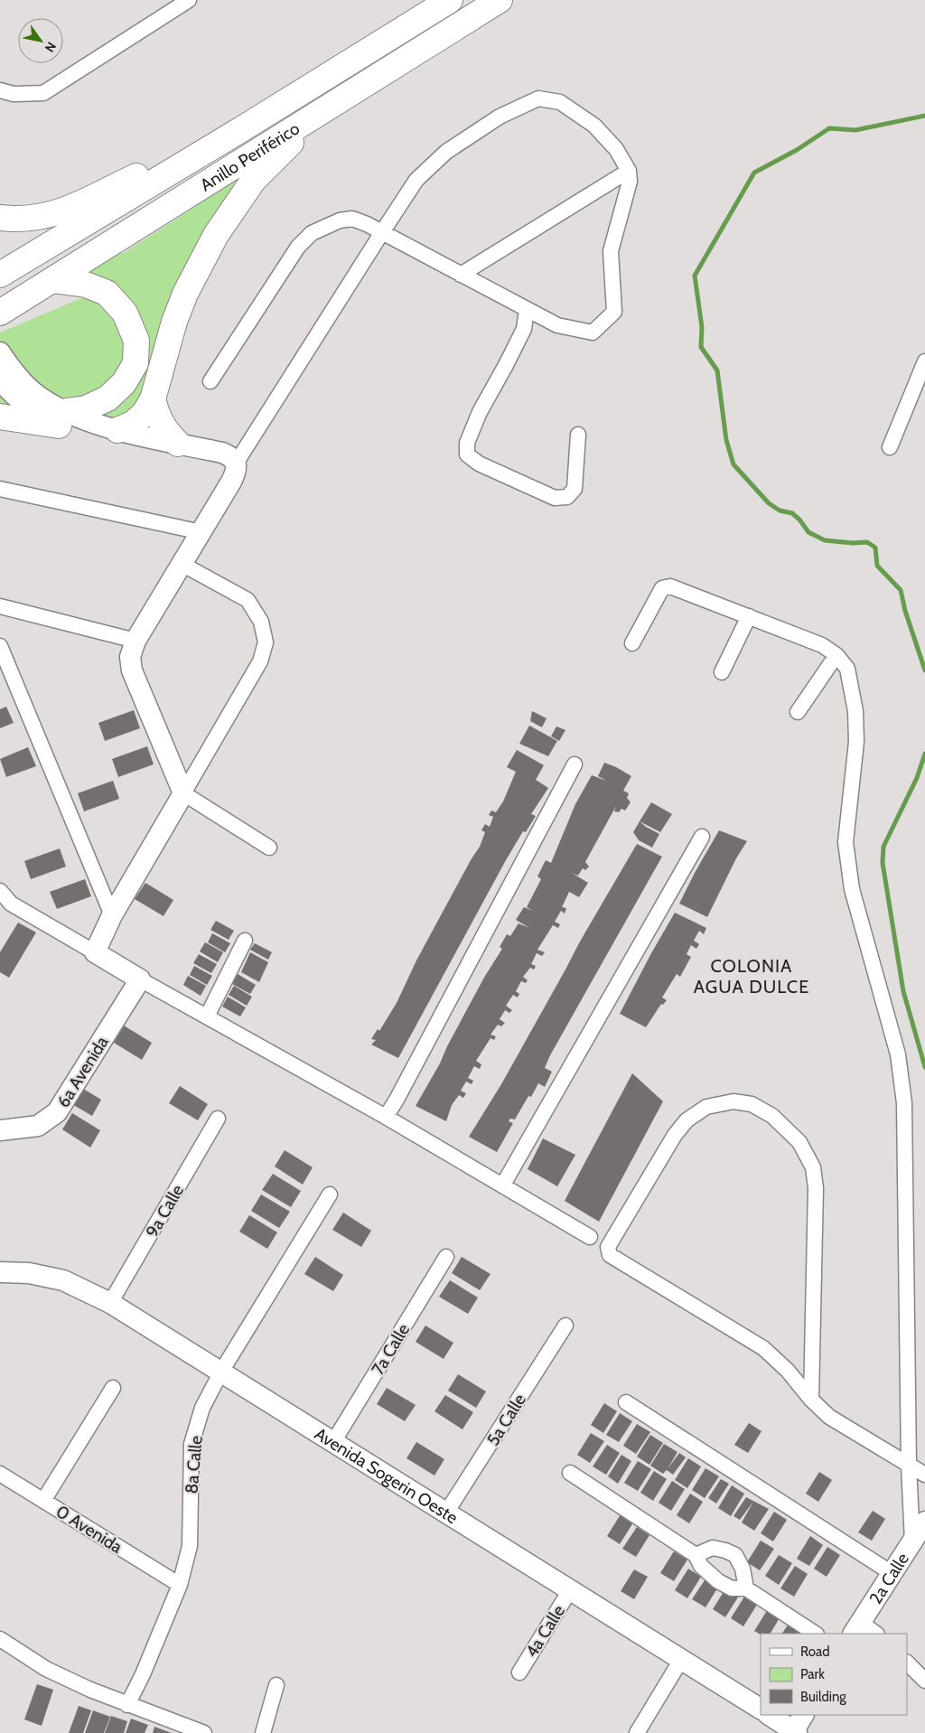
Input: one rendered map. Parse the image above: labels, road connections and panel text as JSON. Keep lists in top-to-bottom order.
{
  "streets": {
    "highway": ["Anillo Periférico"],
    "street": [
      "6a Avenida",
      "9a Calle",
      "7a Calle",
      "5a Calle",
      "8a Calle",
      "Avenida Sogerin Oeste",
      "0 Avenida",
      "2a Calle",
      "4a Calle"
    ]
  },
  "crossings": [
    ["9a Calle", "Avenida Sogerin Oeste"],
    ["7a Calle", "Avenida Sogerin Oeste"],
    ["5a Calle", "Avenida Sogerin Oeste"],
    ["8a Calle", "Avenida Sogerin Oeste"],
    ["8a Calle", "0 Avenida"],
    ["Avenida Sogerin Oeste", "4a Calle"]
  ],
  "districts": ["COLONIA AGUA DULCE"],
  "legend": ["Road", "Park", "Building"],
  "north": "bottom right"
}
